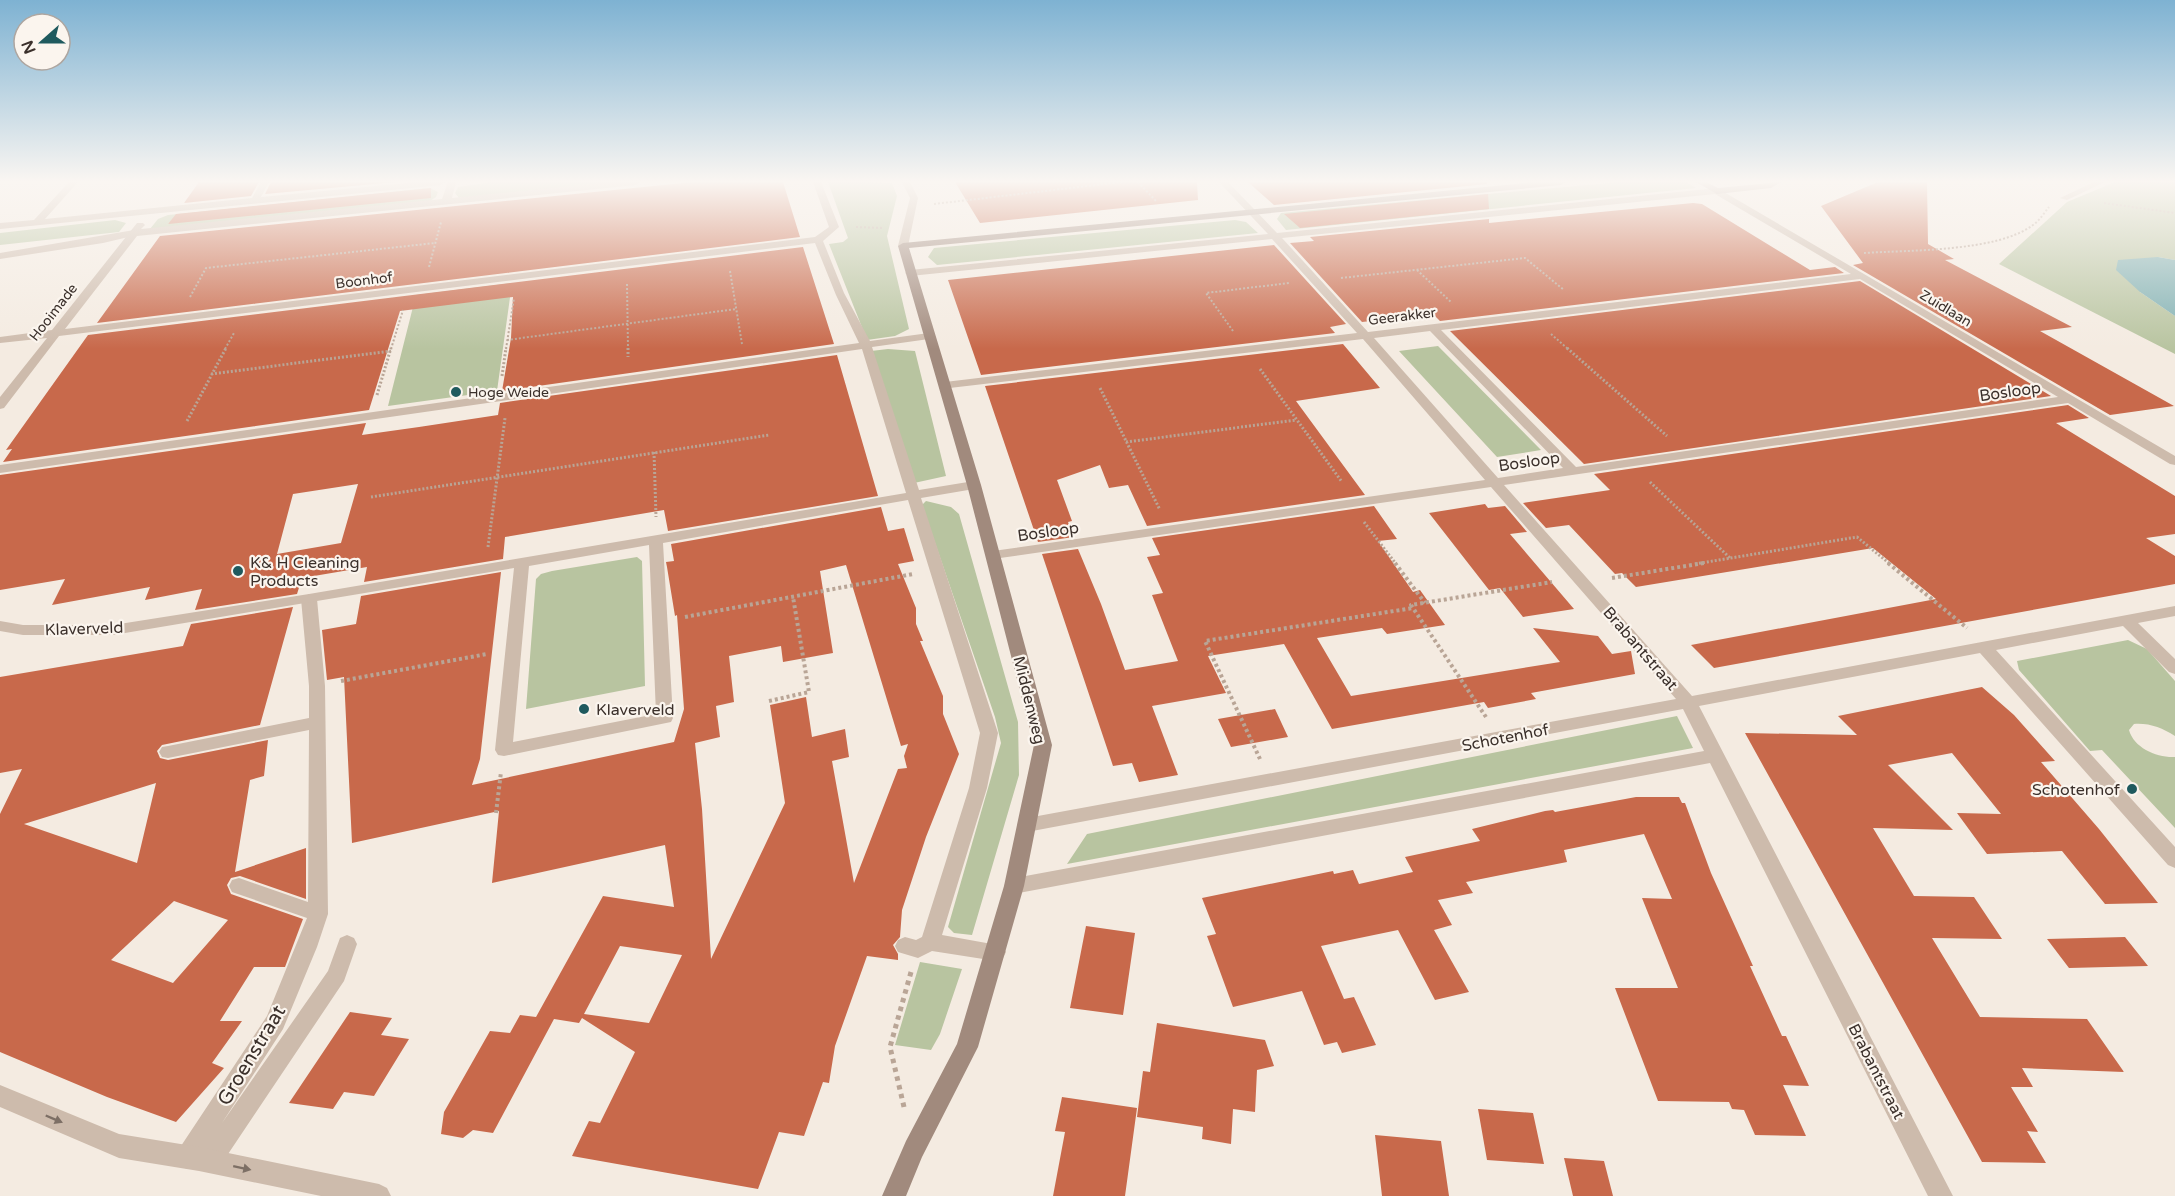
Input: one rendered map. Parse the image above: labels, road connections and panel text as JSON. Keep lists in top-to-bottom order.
{
  "streets": {
    "street": [
      "Boonhof",
      "Zuidlaan",
      "Hooimade",
      "Geerakker",
      "Bosloop",
      "Klaverveld",
      "Brabantstraat",
      "Middenweg",
      "Schotenhof",
      "Groenstraat"
    ]
  },
  "crossings": [
    ["Boonhof", "Hooimade"],
    ["Zuidlaan", "Geerakker"],
    ["Zuidlaan", "Bosloop"],
    ["Geerakker", "Brabantstraat"],
    ["Geerakker", "Middenweg"],
    ["Bosloop", "Brabantstraat"],
    ["Bosloop", "Middenweg"],
    ["Brabantstraat", "Schotenhof"],
    ["Middenweg", "Schotenhof"]
  ],
  "places": [
    "Hoge Weide",
    "K& H Cleaning Products",
    "Klaverveld",
    "Schotenhof"
  ],
  "north": "left"
}
